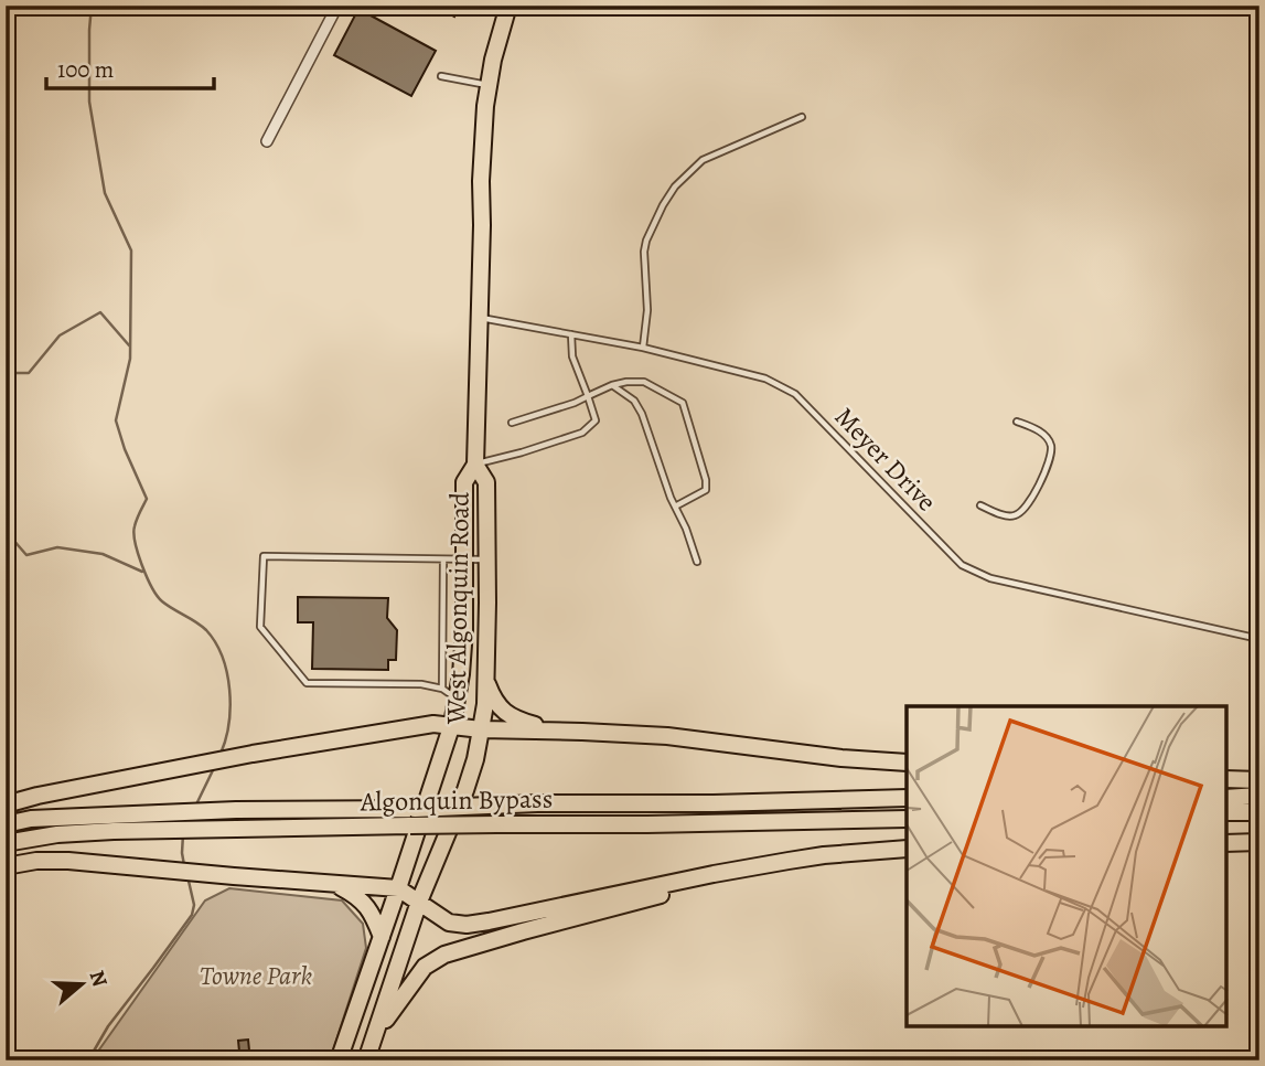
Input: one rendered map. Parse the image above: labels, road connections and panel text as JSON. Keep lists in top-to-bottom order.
{
  "streets": {
    "main road": ["West Algonquin Road", "Algonquin Bypass"],
    "lane": ["Meyer Drive"]
  },
  "crossings": [
    ["Meyer Drive", "West Algonquin Road"]
  ],
  "parks": ["Towne Park"],
  "scale_bar": "100 m",
  "north": "right"
}
